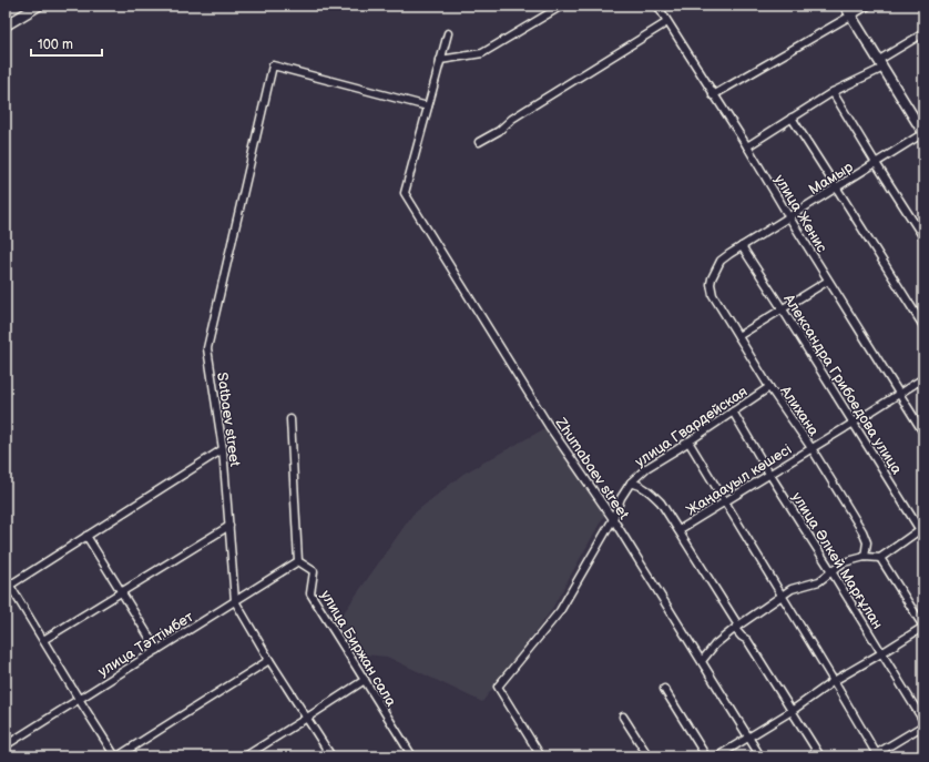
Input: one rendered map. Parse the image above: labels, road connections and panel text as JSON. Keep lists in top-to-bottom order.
{
  "streets": {
    "street": [
      "Мамыр",
      "улица Женис",
      "Александра Грибоедова улица",
      "Алихана",
      "Satbaev street",
      "улица Гвардейская",
      "Zhumabaev street",
      "Жаңаауыл көшесі",
      "улица Әлкей Марғұлан",
      "улица Тәттімбет",
      "улица Биржан сала"
    ]
  },
  "crossings": [
    ["Мамыр", "улица Женис"],
    ["Мамыр", "Александра Грибоедова улица"],
    ["Мамыр", "Алихана"],
    ["улица Женис", "Жаңаауыл көшесі"],
    ["Александра Грибоедова улица", "Жаңаауыл көшесі"],
    ["Алихана", "улица Гвардейская"],
    ["Алихана", "Жаңаауыл көшесі"],
    ["Satbaev street", "Zhumabaev street"],
    ["Satbaev street", "улица Тәттімбет"],
    ["улица Гвардейская", "Zhumabaev street"],
    ["улица Гвардейская", "улица Әлкей Марғұлан"],
    ["Жаңаауыл көшесі", "улица Әлкей Марғұлан"],
    ["улица Тәттімбет", "улица Биржан сала"]
  ],
  "scale_bar": "100 m"
}
